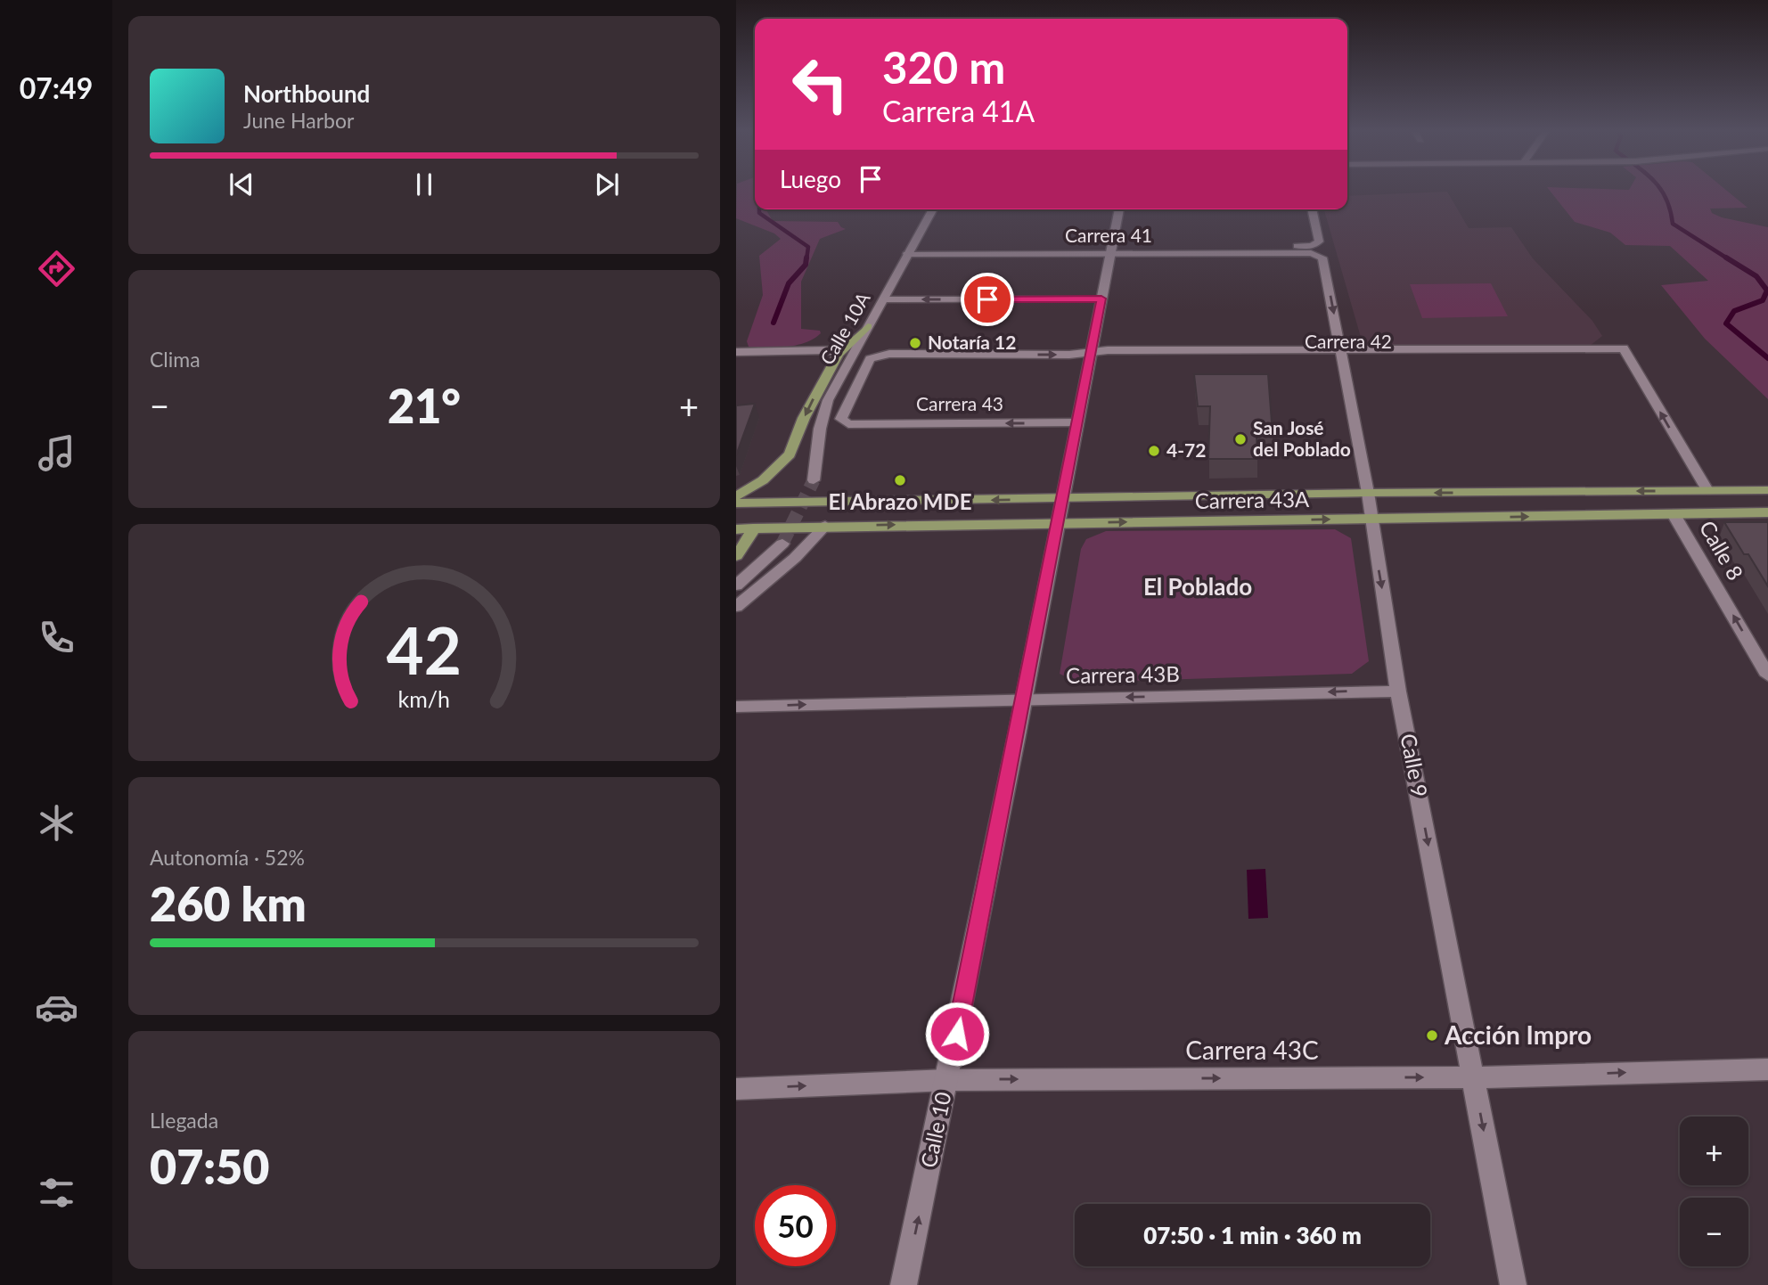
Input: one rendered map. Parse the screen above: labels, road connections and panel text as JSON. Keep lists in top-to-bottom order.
{
  "streets": {
    "main road": ["Carrera 43A"],
    "street": [
      "Carrera 41",
      "Calle 10A",
      "Carrera 42",
      "Carrera 43",
      "Calle 8",
      "Carrera 43B",
      "Calle 9",
      "Carrera 43C",
      "Calle 10"
    ]
  },
  "crossings": [
    ["Carrera 41", "Calle 10A"],
    ["Carrera 41", "Calle 9"],
    ["Carrera 41", "Calle 10"],
    ["Calle 10A", "Carrera 42"],
    ["Calle 10A", "Carrera 43"],
    ["Carrera 42", "Calle 8"],
    ["Carrera 42", "Calle 9"],
    ["Carrera 42", "Calle 10"],
    ["Carrera 43", "Calle 10"],
    ["Carrera 43A", "Calle 8"],
    ["Carrera 43A", "Calle 9"],
    ["Carrera 43A", "Calle 10"],
    ["Carrera 43B", "Calle 9"],
    ["Carrera 43B", "Calle 10"],
    ["Calle 9", "Carrera 43C"],
    ["Carrera 43C", "Calle 10"]
  ],
  "one_way": ["Calle 8", "Calle 9", "Carrera 43C"],
  "districts": ["El Poblado"],
  "places": [
    "Notaría 12",
    "San José del Poblado",
    "4-72",
    "El Abrazo MDE",
    "Acción Impro"
  ],
  "page": {
    "tabs": "07:49",
    "turn": ["320 m", "Carrera 41A"],
    "song": ["Northbound", "June Harbor"],
    "then": "Luego",
    "tile": [
      "Clima",
      ["Autonomía · 52%", "260 km"],
      ["Llegada", "07:50"]
    ],
    "heat": ["−", "21°", "+"],
    "map_buttons": ["+", "−"],
    "limit": "50",
    "trip": "07:50 · 1 min · 360 m",
    "gauge": ["42", "km/h"]
  }
}
